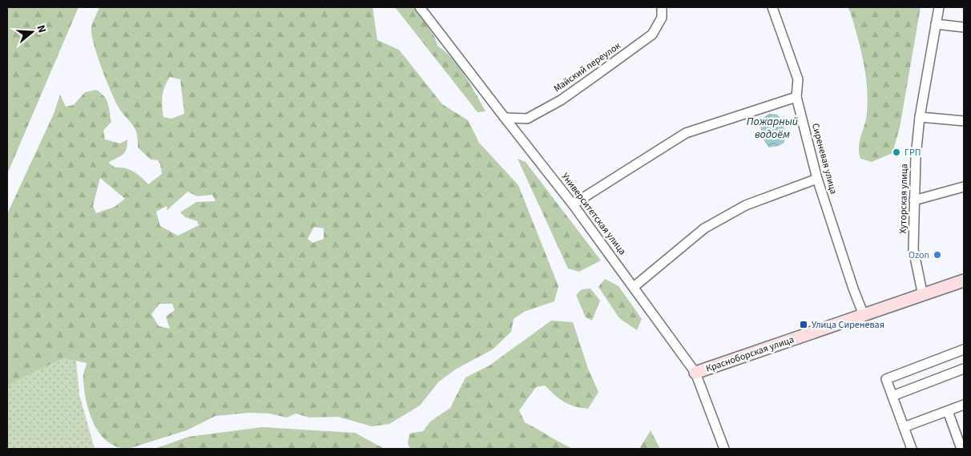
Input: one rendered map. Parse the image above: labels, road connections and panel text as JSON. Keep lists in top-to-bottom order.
{
  "streets": {
    "street": [
      "Майский переулок",
      "Сиреневая улица",
      "Хуторская улица",
      "Университетская улица",
      "Красноборская улица"
    ]
  },
  "crossings": [
    ["Майский переулок", "Университетская улица"],
    ["Сиреневая улица", "Красноборская улица"],
    ["Хуторская улица", "Красноборская улица"],
    ["Университетская улица", "Красноборская улица"]
  ],
  "water": ["Пожарный водоём"],
  "places": {
    "other": ["ГРП", "Ozon"],
    "transit": ["Улица Сиреневая"]
  },
  "north": "right"
}
